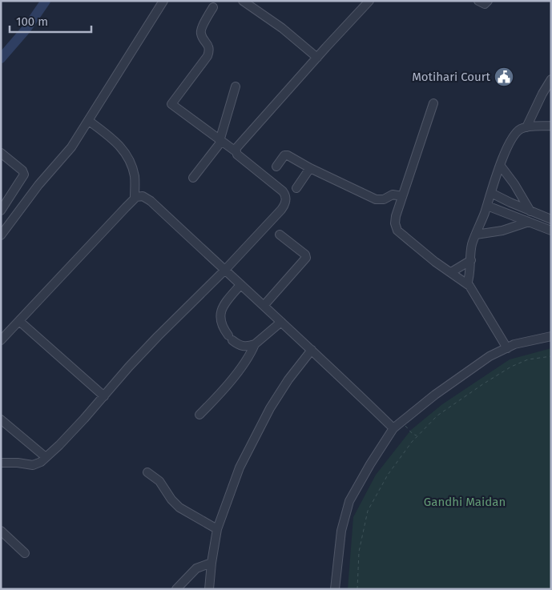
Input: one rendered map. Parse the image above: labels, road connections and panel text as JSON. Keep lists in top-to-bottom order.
{
  "parks": ["Gandhi Maidan"],
  "places": {
    "public building": ["Motihari Court"]
  },
  "scale_bar": "100 m"
}
